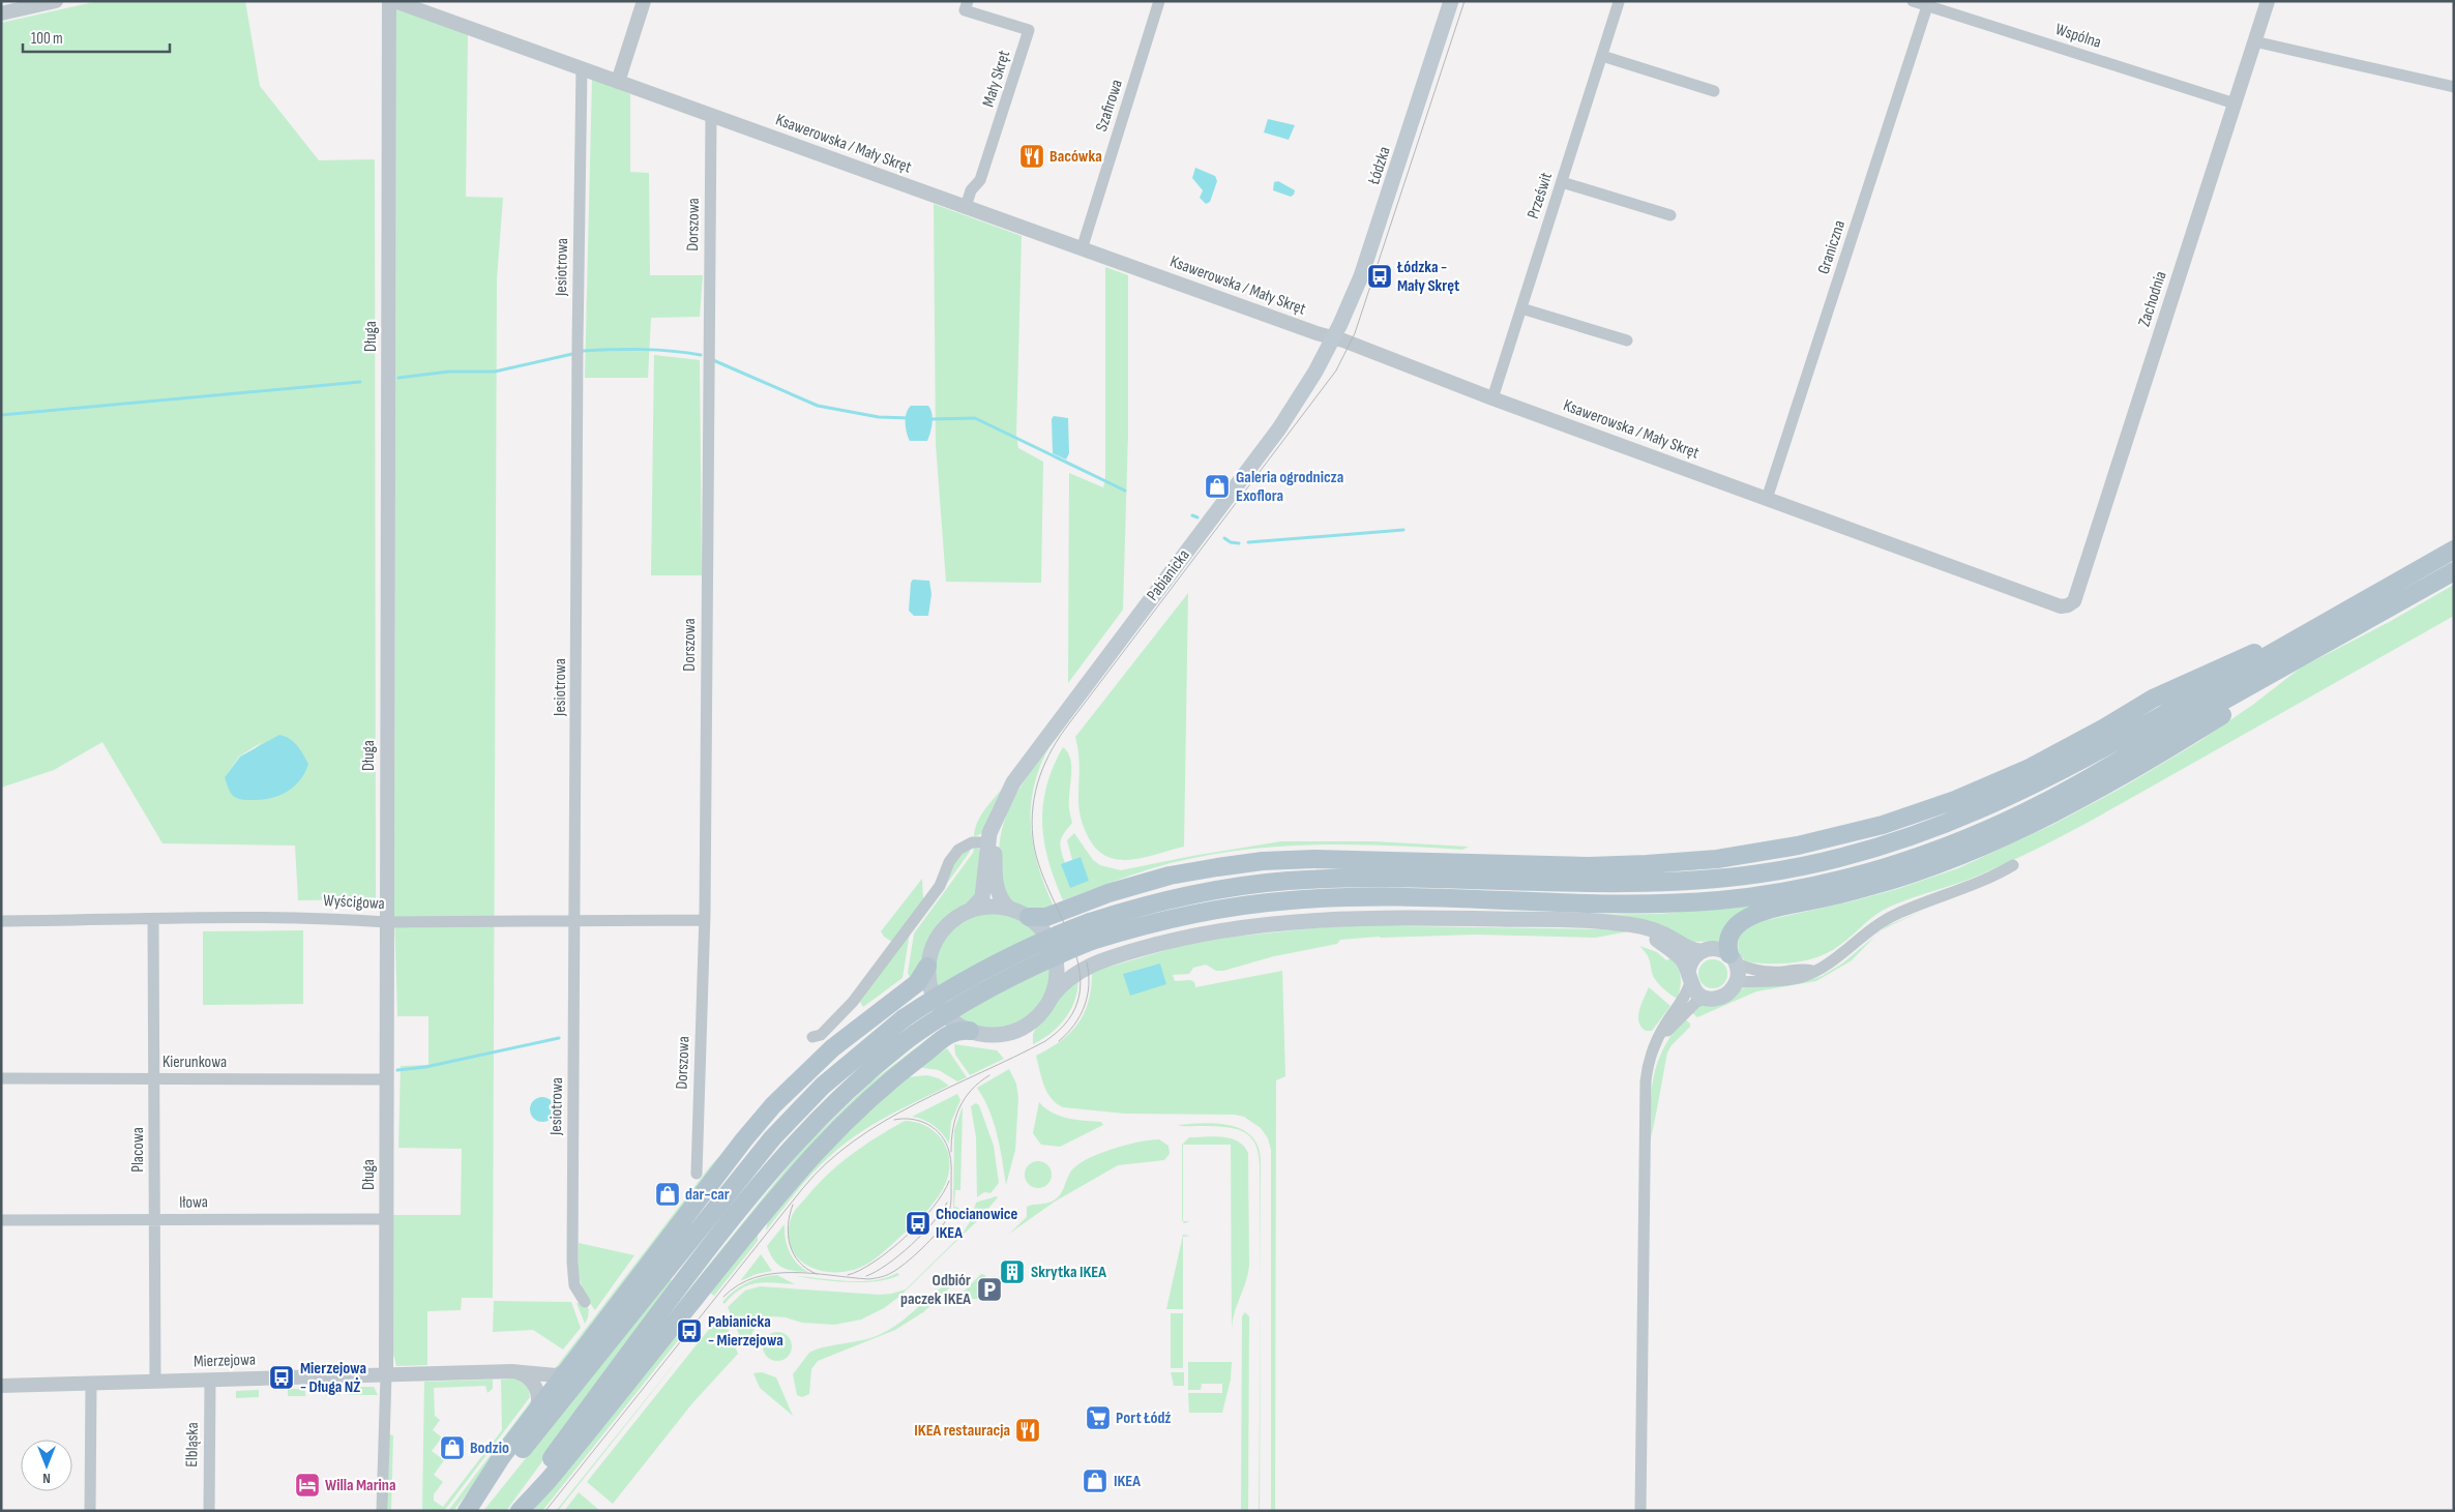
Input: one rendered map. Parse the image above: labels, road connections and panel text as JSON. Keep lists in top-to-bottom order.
{
  "streets": {
    "main road": ["Łódzka", "Pabianicka"],
    "street": [
      "Wspólna",
      "Mały Skręt",
      "Szafirowa",
      "Ksawerowska / Mały Skręt",
      "Prześwit",
      "Dorszowa",
      "Graniczna",
      "Jesiotrowa",
      "Zachodnia",
      "Długa",
      "Wyścigowa",
      "Kierunkowa",
      "Placowa",
      "Iłowa",
      "Mierzejowa",
      "Elbląska"
    ]
  },
  "crossings": [
    ["Wspólna", "Graniczna"],
    ["Wspólna", "Zachodnia"],
    ["Mały Skręt", "Ksawerowska / Mały Skręt"],
    ["Szafirowa", "Ksawerowska / Mały Skręt"],
    ["Ksawerowska / Mały Skręt", "Łódzka"],
    ["Ksawerowska / Mały Skręt", "Prześwit"],
    ["Ksawerowska / Mały Skręt", "Dorszowa"],
    ["Ksawerowska / Mały Skręt", "Graniczna"],
    ["Ksawerowska / Mały Skręt", "Jesiotrowa"],
    ["Ksawerowska / Mały Skręt", "Zachodnia"],
    ["Ksawerowska / Mały Skręt", "Pabianicka"],
    ["Łódzka", "Pabianicka"],
    ["Dorszowa", "Wyścigowa"],
    ["Jesiotrowa", "Wyścigowa"],
    ["Długa", "Wyścigowa"],
    ["Długa", "Kierunkowa"],
    ["Długa", "Iłowa"],
    ["Długa", "Mierzejowa"],
    ["Wyścigowa", "Placowa"],
    ["Kierunkowa", "Placowa"],
    ["Placowa", "Iłowa"],
    ["Placowa", "Mierzejowa"],
    ["Mierzejowa", "Elbląska"]
  ],
  "places": {
    "restaurant": ["Bacówka", "IKEA restauracja"],
    "bus stop": [
      "Łódzka - Mały Skręt",
      "Chocianowice IKEA",
      "Pabianicka - Mierzejowa",
      "Mierzejowa - Długa NŻ"
    ],
    "shop": [
      "Galeria ogrodnicza Exoflora",
      "dar-car",
      "Bodzio",
      "IKEA"
    ],
    "building": ["Skrytka IKEA"],
    "parking": ["Odbiór paczek IKEA"],
    "supermarket": ["Port Łódź"],
    "hotel": ["Willa Marina"]
  },
  "scale_bar": "100 m",
  "north": "bottom"
}
